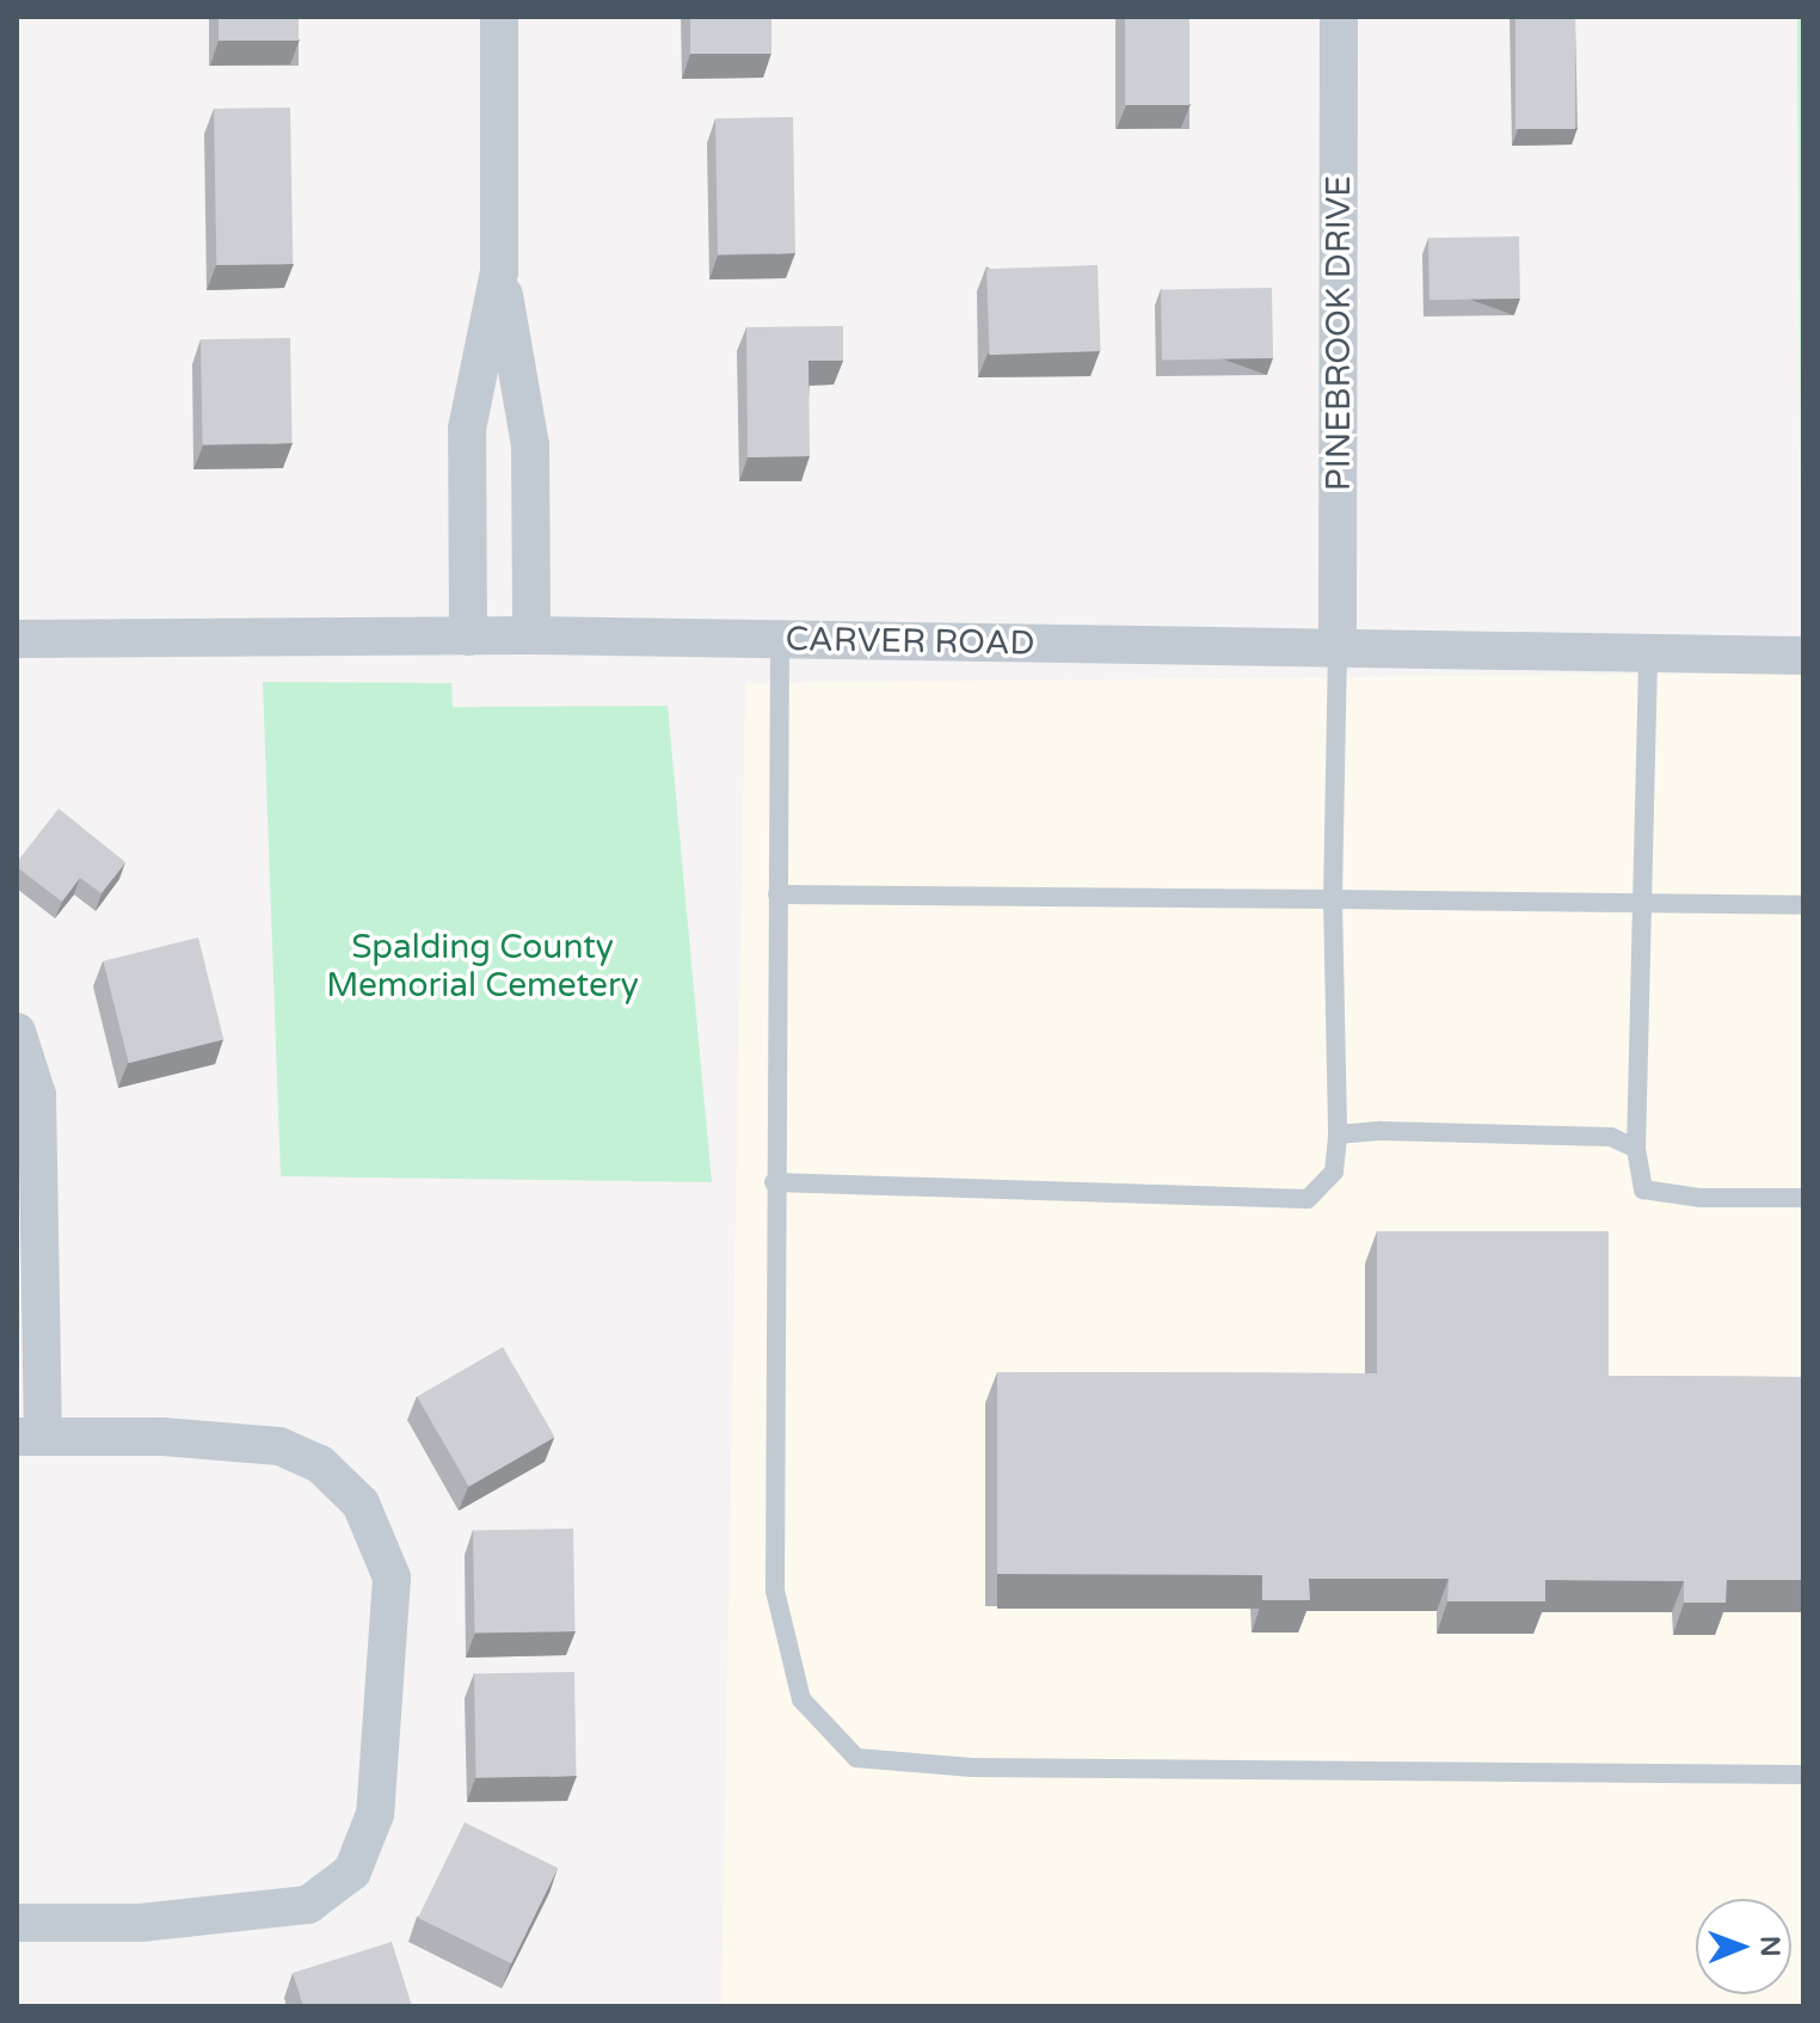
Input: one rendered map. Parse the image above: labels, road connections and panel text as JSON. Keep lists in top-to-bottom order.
{
  "streets": {
    "street": ["PINEBROOK DRIVE", "CARVER ROAD"]
  },
  "crossings": [
    ["PINEBROOK DRIVE", "CARVER ROAD"]
  ],
  "parks": ["Spalding County Memorial Cemetery"],
  "north": "right"
}
